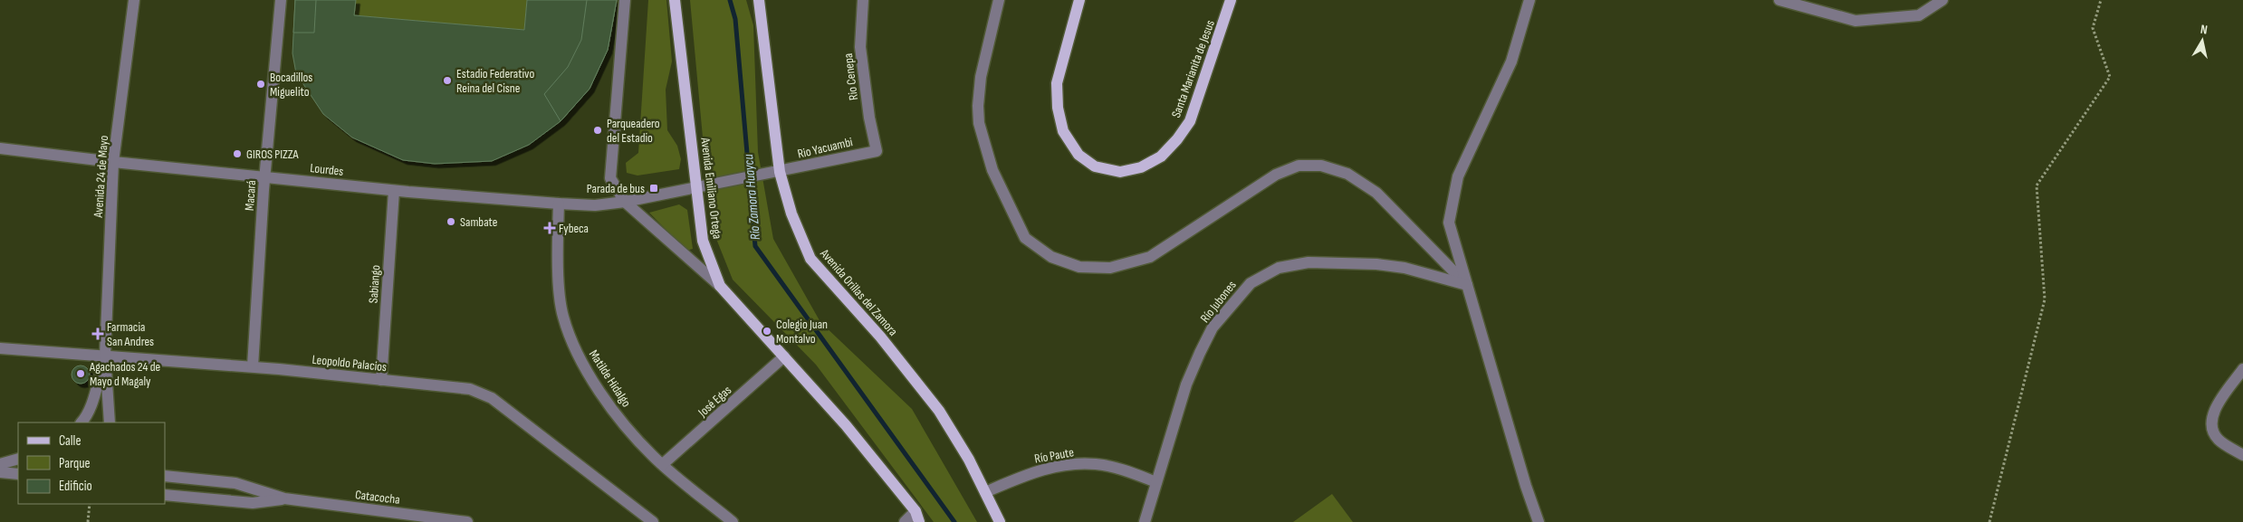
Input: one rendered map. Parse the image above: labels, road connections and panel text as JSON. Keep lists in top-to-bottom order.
{
  "streets": {
    "main road": ["Santa Marianita de Jesus", "Avenida Emiliano Ortega", "Avenida Orillas del Zamora"],
    "street": [
      "Rio Cenepa",
      "Rio Yacuambi",
      "Lourdes",
      "Avenida 24 de Mayo",
      "Macará",
      "Sabiango",
      "Río Jubones",
      "Leopoldo Palacios",
      "Matilde Hidalgo",
      "José Egas",
      "Río Paute",
      "Catacocha"
    ]
  },
  "crossings": [
    ["Rio Cenepa", "Rio Yacuambi"],
    ["Rio Yacuambi", "Lourdes"],
    ["Rio Yacuambi", "Avenida Emiliano Ortega"],
    ["Rio Yacuambi", "Avenida Orillas del Zamora"],
    ["Lourdes", "Avenida 24 de Mayo"],
    ["Lourdes", "Avenida Emiliano Ortega"],
    ["Lourdes", "Macará"],
    ["Lourdes", "Sabiango"],
    ["Lourdes", "Matilde Hidalgo"],
    ["Avenida 24 de Mayo", "Leopoldo Palacios"],
    ["Avenida Emiliano Ortega", "José Egas"],
    ["Macará", "Leopoldo Palacios"],
    ["Sabiango", "Leopoldo Palacios"],
    ["Avenida Orillas del Zamora", "Río Paute"],
    ["Río Jubones", "Río Paute"],
    ["Matilde Hidalgo", "José Egas"]
  ],
  "water": ["Río Zamora Huaycu"],
  "places": {
    "other": [
      "Estadio Federativo Reina del Cisne",
      "Bocadillos Miguelito",
      "Parqueadero del Estadio",
      "GIROS PIZZA",
      "Sambate",
      "Colegio Juan Montalvo",
      "Agachados 24 de Mayo d Magaly"
    ],
    "transit": ["Parada de bus"],
    "health": ["Fybeca", "Farmacia San Andres"]
  },
  "legend": ["Calle", "Parque", "Edificio"],
  "north": "top"
}
